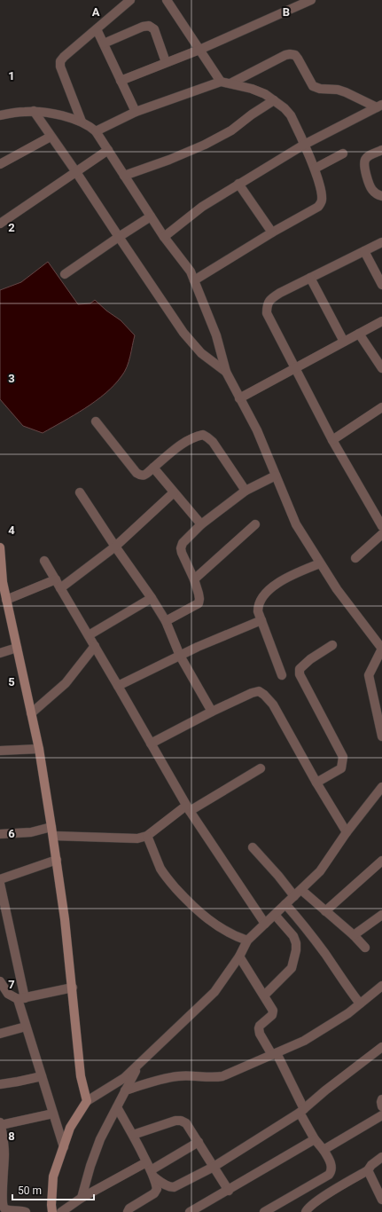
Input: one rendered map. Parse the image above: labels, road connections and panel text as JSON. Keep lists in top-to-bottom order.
{
  "scale_bar": "50 m",
  "grid": {
    "columns": ["A", "B"],
    "rows": [
      "1",
      "2",
      "3",
      "4",
      "5",
      "6",
      "7",
      "8"
    ]
  }
}
